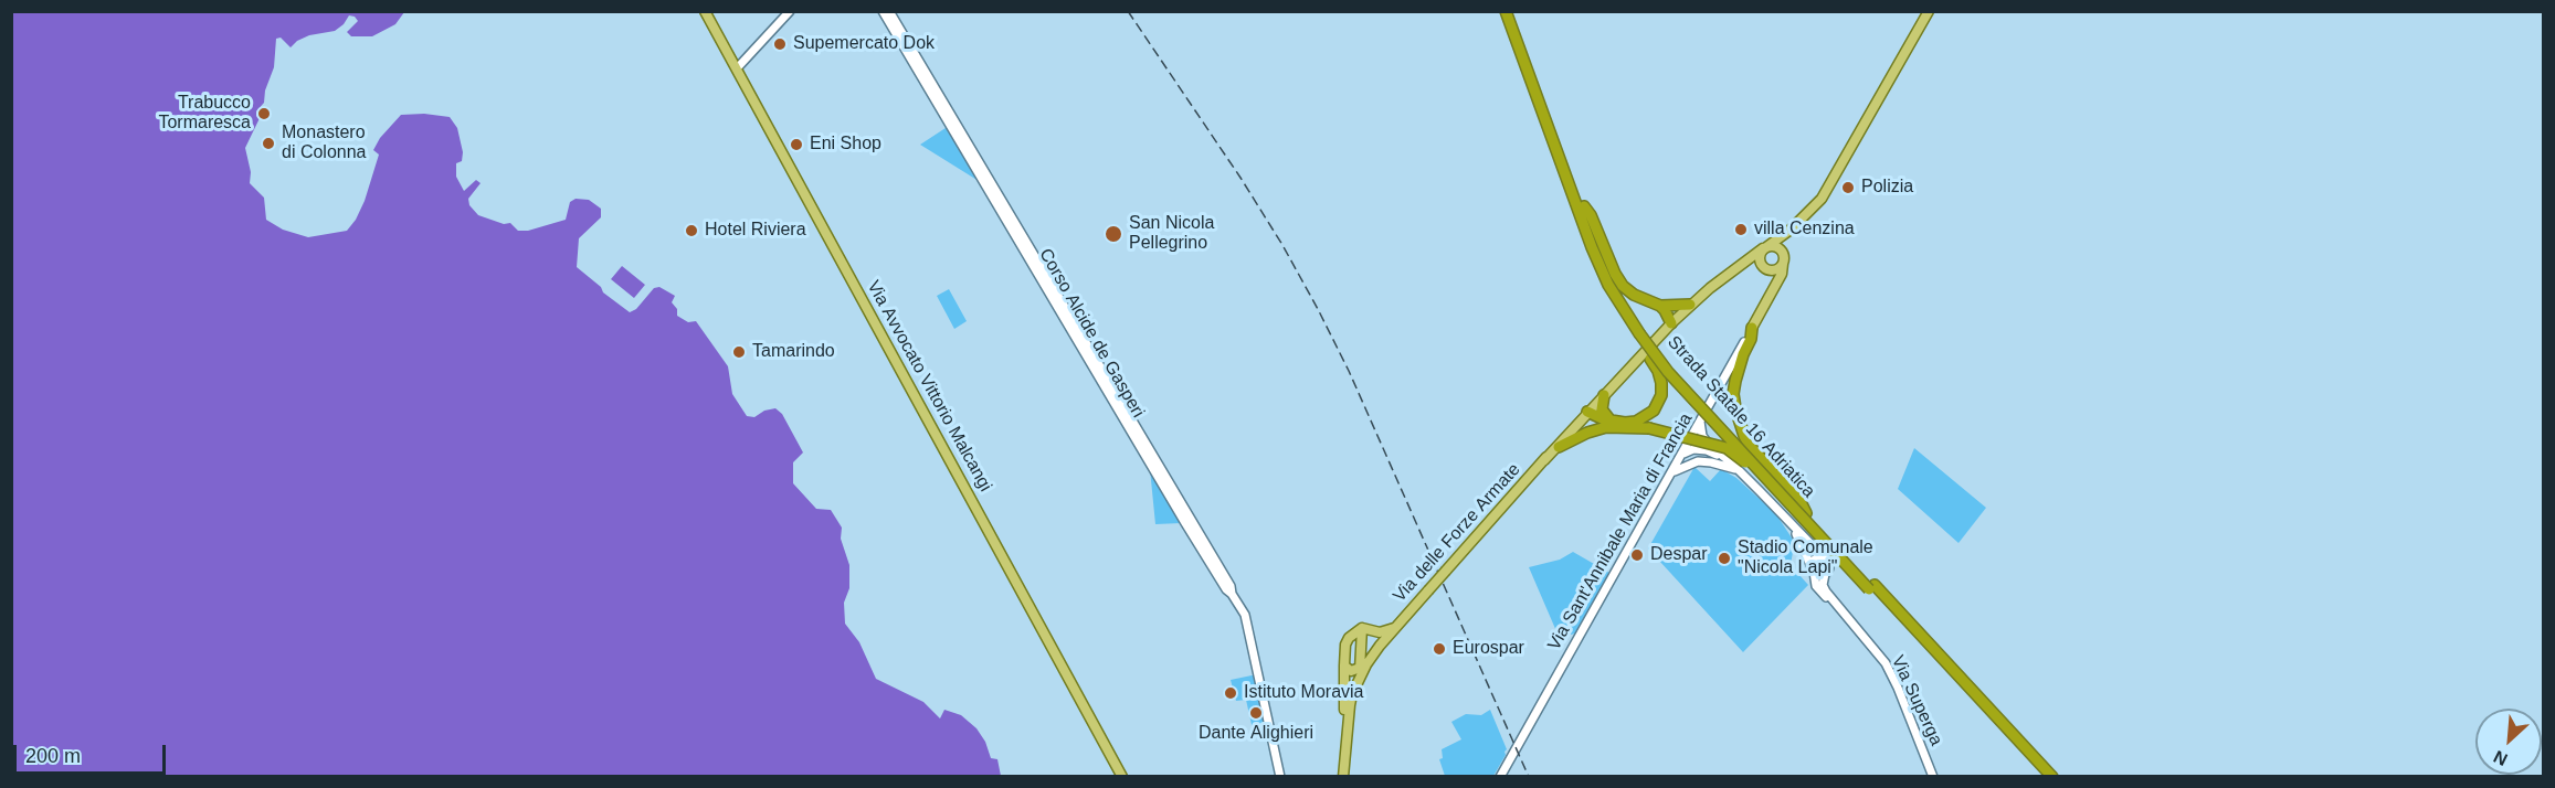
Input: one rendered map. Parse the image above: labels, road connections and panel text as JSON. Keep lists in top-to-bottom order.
{
  "streets": {
    "highway": ["Strada Statale 16 Adriatica"],
    "main road": ["Via Avvocato Vittorio Malcangi", "Via delle Forze Armate"],
    "street": ["Corso Alcide de Gasperi", "Via Sant'Annibale Maria di Francia", "Via Superga"]
  },
  "crossings": [
    ["Via Sant'Annibale Maria di Francia", "Via Superga"]
  ],
  "places": [
    "Supemercato Dok",
    "Trabucco Tormaresca",
    "Monastero di Colonna",
    "Eni Shop",
    "Polizia",
    "villa Cenzina",
    "Hotel Riviera",
    "San Nicola Pellegrino",
    "Tamarindo",
    "Despar",
    "Stadio Comunale \"Nicola Lapi\"",
    "Eurospar",
    "Istituto Moravia",
    "Dante Alighieri"
  ],
  "scale_bar": "200 m",
  "north": "bottom left"
}
